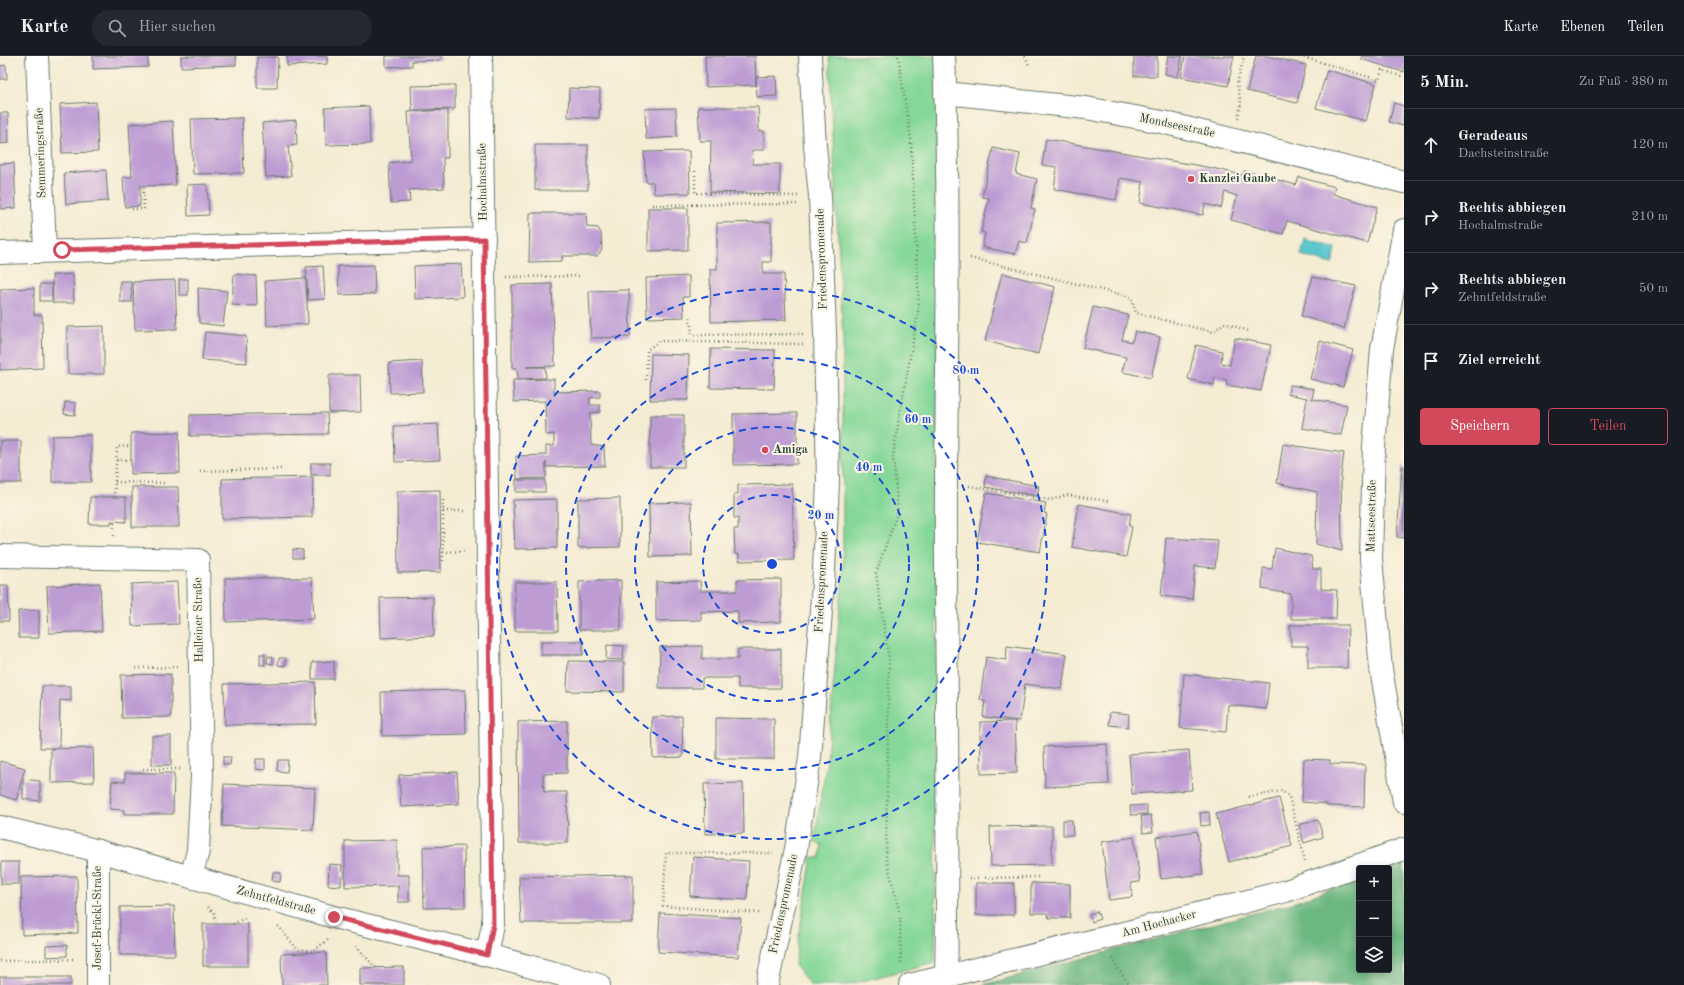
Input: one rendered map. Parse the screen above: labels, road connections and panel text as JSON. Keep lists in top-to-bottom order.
{
  "streets": {
    "street": [
      "Mondseestraße",
      "Semmeringstraße",
      "Hochalmstraße",
      "Friedenspromenade",
      "Mattseestraße",
      "Halleiner Straße",
      "Zehntfeldstraße",
      "Josef-Brückl-Straße",
      "Am Hochacker"
    ]
  },
  "crossings": [
    ["Hochalmstraße", "Zehntfeldstraße"],
    ["Halleiner Straße", "Zehntfeldstraße"],
    ["Zehntfeldstraße", "Josef-Brückl-Straße"]
  ],
  "places": ["Kanzlei Gaube", "Amiga"],
  "page": {
    "header": "Karte",
    "search": "Hier suchen",
    "nav": ["Karte", "Ebenen", "Teilen"],
    "heading": ["5 Min.", "Zu Fuß · 380 m"],
    "list": [
      ["Geradeaus", "Dachsteinstraße", "120 m"],
      ["Rechts abbiegen", "Hochalmstraße", "210 m"],
      ["Rechts abbiegen", "Zehntfeldstraße", "50 m"],
      "Ziel erreicht"
    ],
    "buttons": ["Speichern", "Teilen"],
    "map_buttons": ["+", "−"]
  },
  "rings": [
    "80 m",
    "60 m",
    "40 m",
    "20 m"
  ]
}
